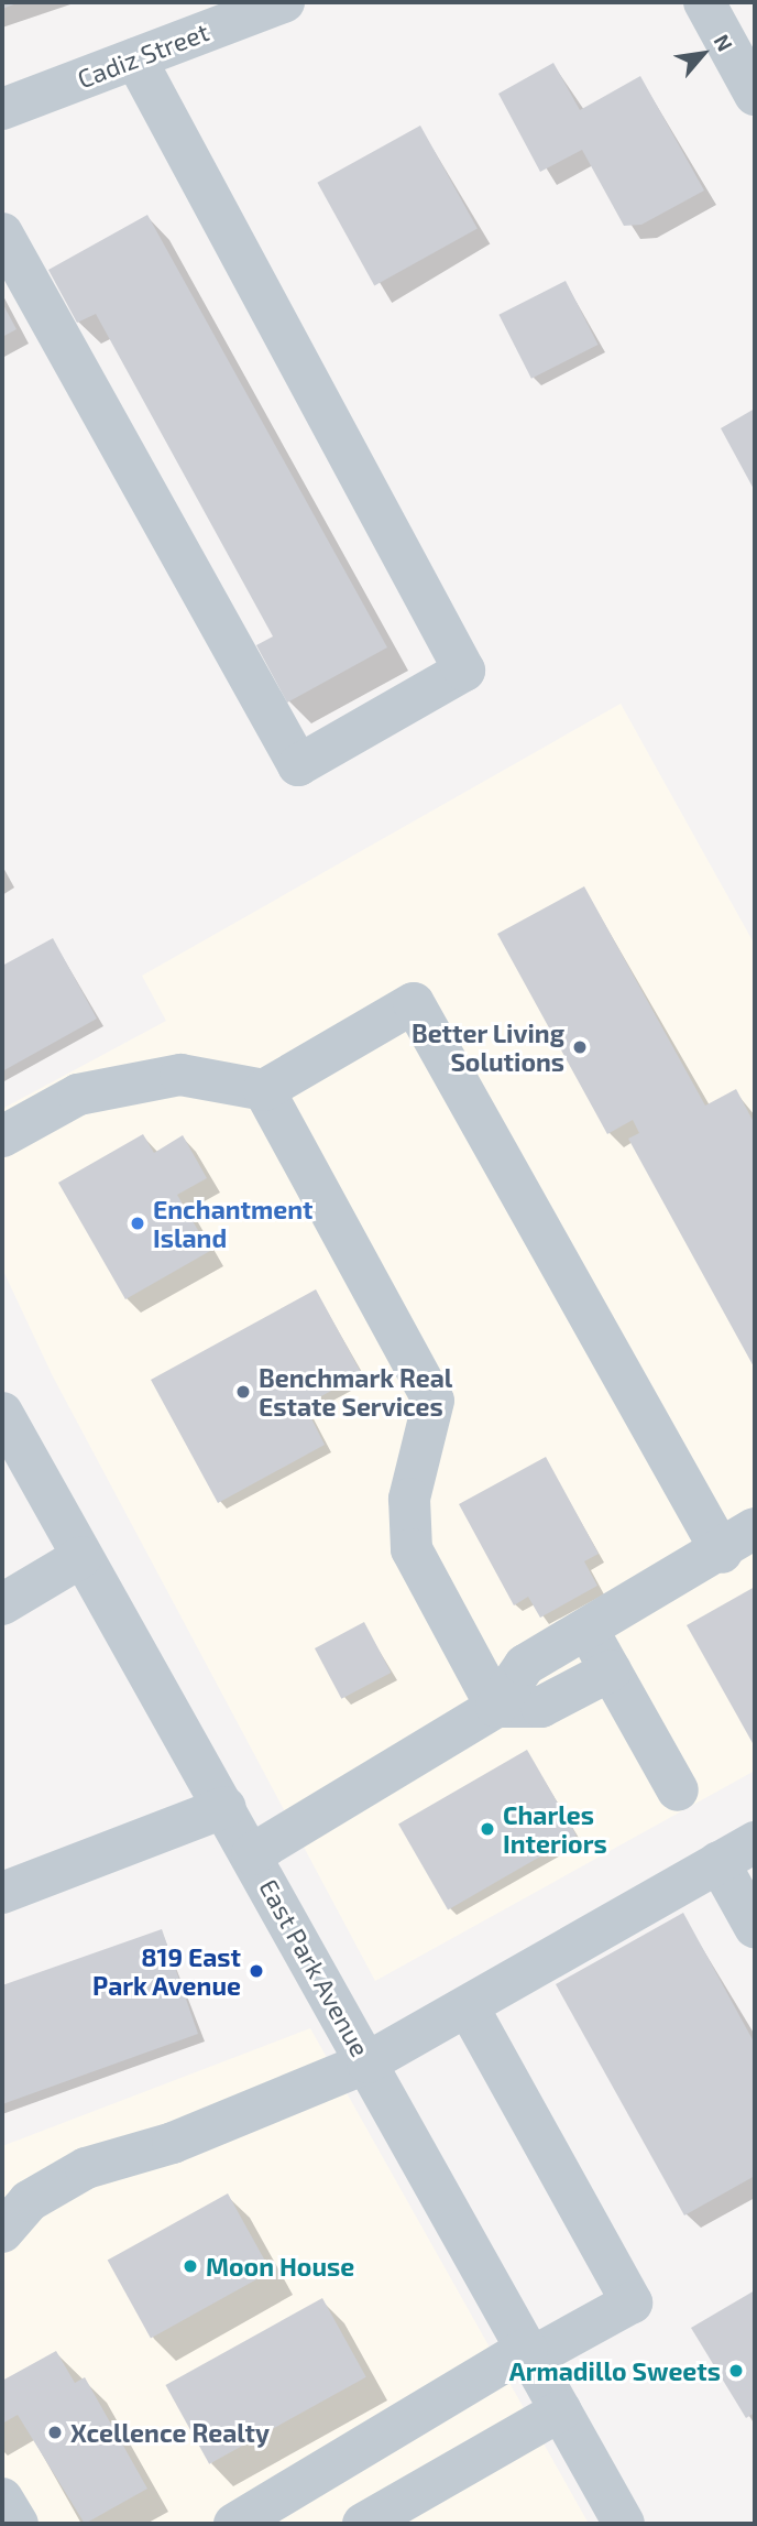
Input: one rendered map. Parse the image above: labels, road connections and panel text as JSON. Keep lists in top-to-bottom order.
{
  "streets": {
    "street": ["Cadiz Street", "East Park Avenue"]
  },
  "places": [
    "Better Living Solutions",
    "Enchantment Island",
    "Benchmark Real Estate Services",
    "Charles Interiors",
    "819 East Park Avenue",
    "Moon House",
    "Armadillo Sweets",
    "Xcellence Realty"
  ],
  "north": "top right"
}
